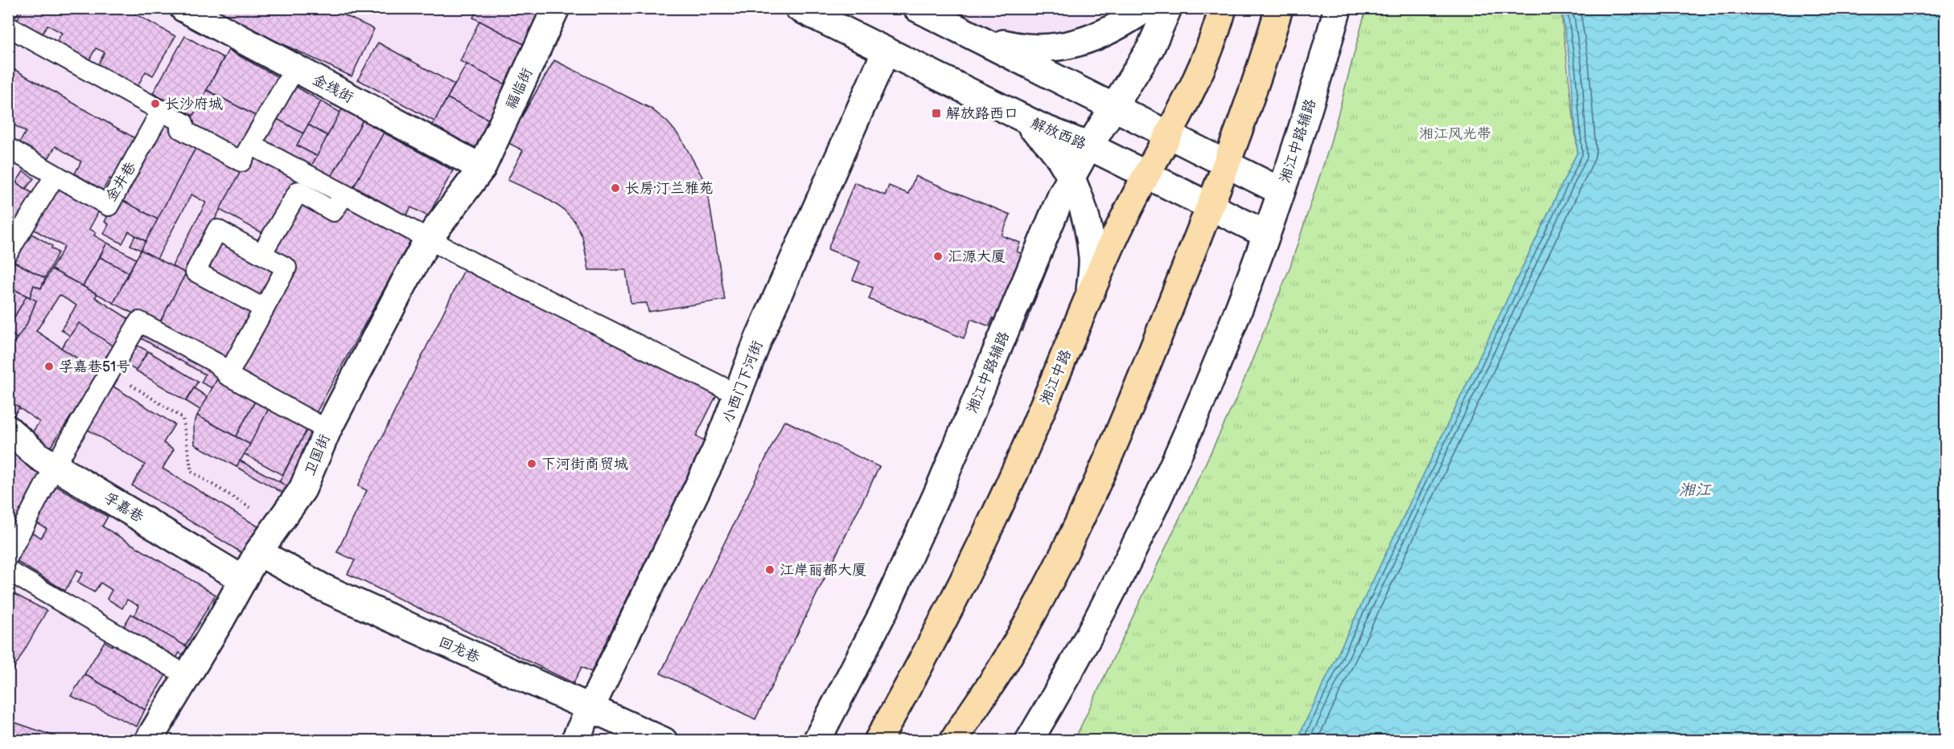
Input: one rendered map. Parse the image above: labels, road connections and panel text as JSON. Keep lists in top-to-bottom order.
{
  "streets": {
    "main road": ["湘江中路"],
    "street": [
      "金线街",
      "福临街",
      "解放西路",
      "湘江中路辅路",
      "小西门下河街",
      "卫国街",
      "孚嘉巷",
      "回龙巷"
    ],
    "lane": ["金井巷"]
  },
  "crossings": [
    ["金线街", "福临街"],
    ["金线街", "卫国街"],
    ["福临街", "卫国街"],
    ["解放西路", "湘江中路辅路"],
    ["解放西路", "湘江中路"],
    ["解放西路", "小西门下河街"],
    ["小西门下河街", "回龙巷"],
    ["卫国街", "孚嘉巷"],
    ["卫国街", "回龙巷"]
  ],
  "water": ["湘江"],
  "parks": ["湘江风光带"],
  "places": {
    "other": [
      "长沙府城",
      "长房·汀兰雅苑",
      "汇源大厦",
      "孚嘉巷51号",
      "下河街商贸城",
      "江岸丽都大厦"
    ],
    "transit": ["解放路西口"]
  }
}
